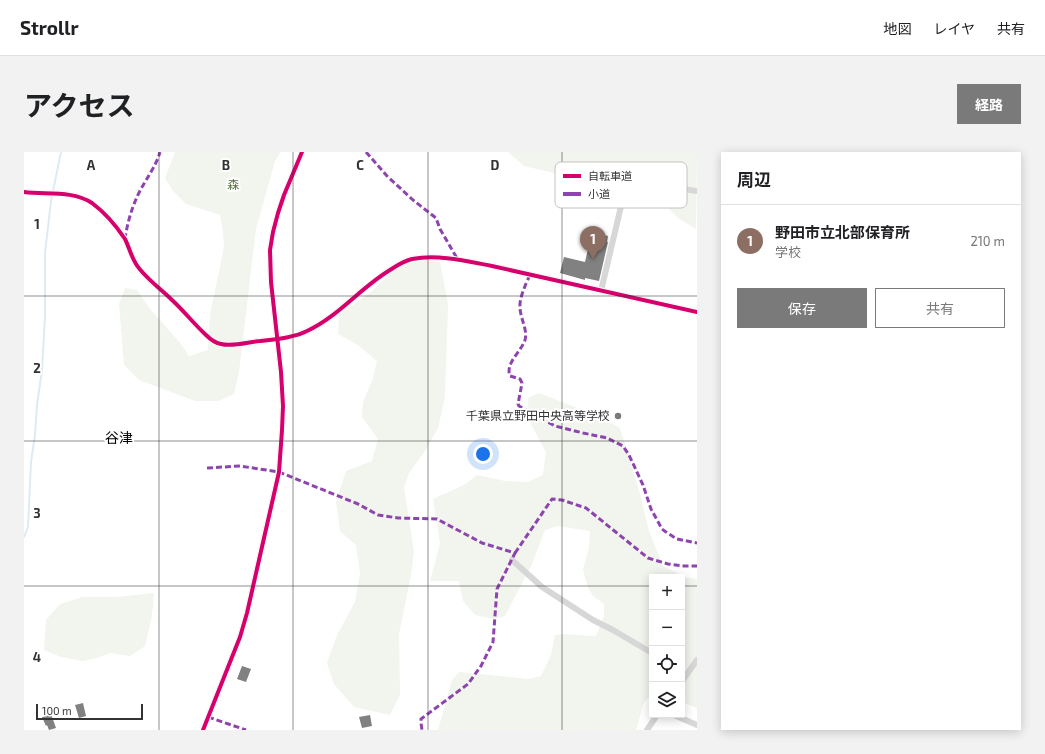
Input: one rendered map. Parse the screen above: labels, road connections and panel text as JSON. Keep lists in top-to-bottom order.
{
  "districts": ["谷津"],
  "parks": ["森"],
  "places": ["千葉県立野田中央高等学校"],
  "legend": ["自転車道", "小道"],
  "scale_bar": "100 m",
  "page": {
    "header": "Strollr",
    "nav": ["地図", "レイヤ", "共有"],
    "title": "アクセス",
    "buttons": [
      "経路",
      ["保存", "共有"]
    ],
    "heading": "周辺",
    "list": [
      {
        "mark": "1",
        "name": "野田市立北部保育所",
        "note": "学校",
        "value": "210 m"
      }
    ],
    "pins": "1",
    "map_buttons": ["+", "−"],
    "scale": "100 m"
  },
  "grid": {
    "columns": [
      "A",
      "B",
      "C",
      "D"
    ],
    "rows": [
      "1",
      "2",
      "3",
      "4"
    ]
  }
}
